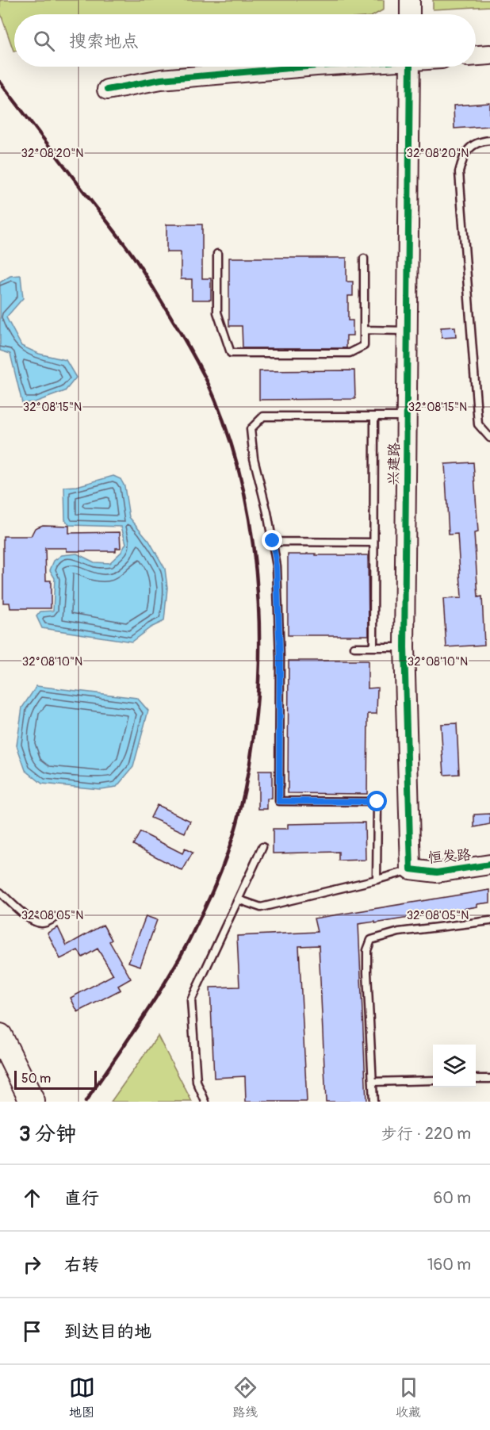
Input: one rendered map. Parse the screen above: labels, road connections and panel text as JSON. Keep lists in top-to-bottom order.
{
  "streets": {
    "street": ["兴建路", "恒发路"]
  },
  "crossings": [
    ["兴建路", "恒发路"]
  ],
  "scale_bar": "50 m",
  "page": {
    "search": "搜索地点",
    "scale": "50 m",
    "heading": ["3 分钟", "步行 · 220 m"],
    "list": [
      ["直行", "60 m"],
      ["右转", "160 m"],
      "到达目的地"
    ],
    "nav": ["地图", "路线", "收藏"]
  },
  "coordinates": [
    "32°08'20\"N",
    "32°08'15\"N",
    "32°08'10\"N",
    "32°08'05\"N"
  ]
}
